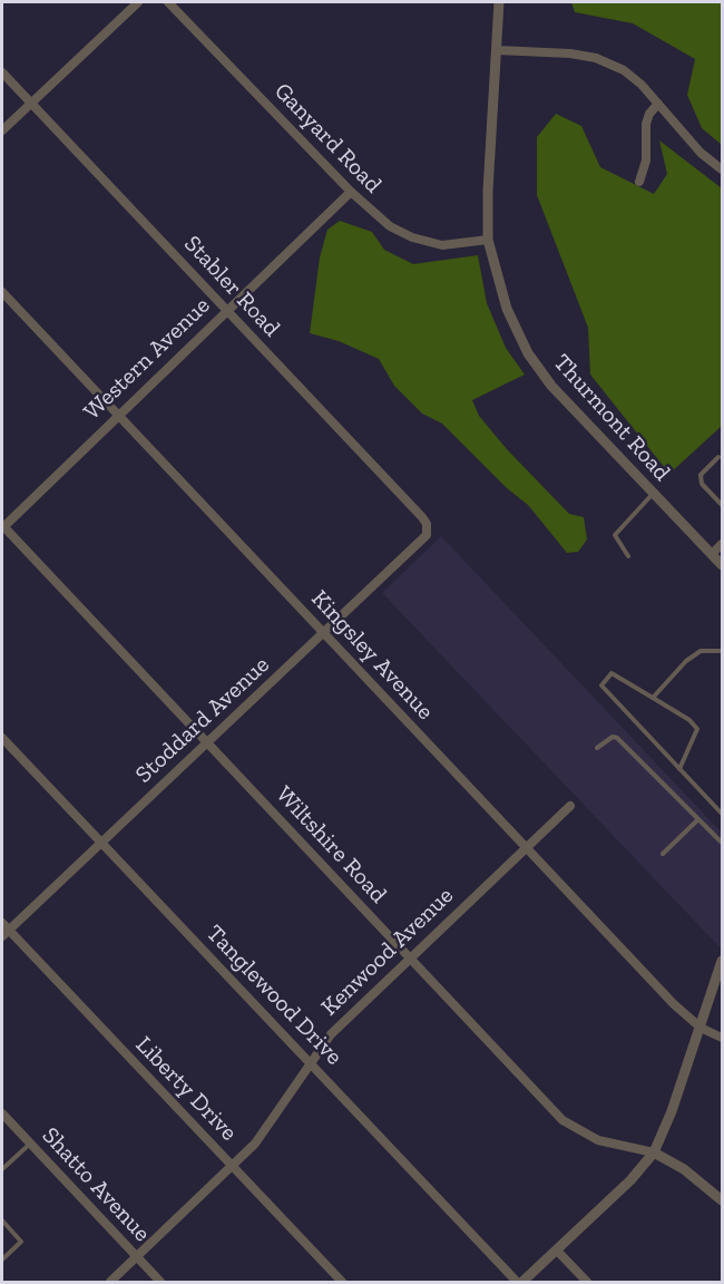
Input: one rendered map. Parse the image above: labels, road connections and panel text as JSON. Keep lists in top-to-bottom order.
{
  "streets": {
    "street": [
      "Ganyard Road",
      "Stabler Road",
      "Western Avenue",
      "Thurmont Road",
      "Kingsley Avenue",
      "Stoddard Avenue",
      "Wiltshire Road",
      "Kenwood Avenue",
      "Tanglewood Drive",
      "Liberty Drive",
      "Shatto Avenue"
    ]
  },
  "crossings": [
    ["Ganyard Road", "Western Avenue"],
    ["Ganyard Road", "Thurmont Road"],
    ["Stabler Road", "Western Avenue"],
    ["Stabler Road", "Stoddard Avenue"],
    ["Western Avenue", "Kingsley Avenue"],
    ["Western Avenue", "Wiltshire Road"],
    ["Kingsley Avenue", "Stoddard Avenue"],
    ["Kingsley Avenue", "Kenwood Avenue"],
    ["Stoddard Avenue", "Wiltshire Road"],
    ["Stoddard Avenue", "Tanglewood Drive"],
    ["Stoddard Avenue", "Liberty Drive"],
    ["Wiltshire Road", "Kenwood Avenue"],
    ["Kenwood Avenue", "Tanglewood Drive"],
    ["Kenwood Avenue", "Liberty Drive"],
    ["Kenwood Avenue", "Shatto Avenue"]
  ]
}
